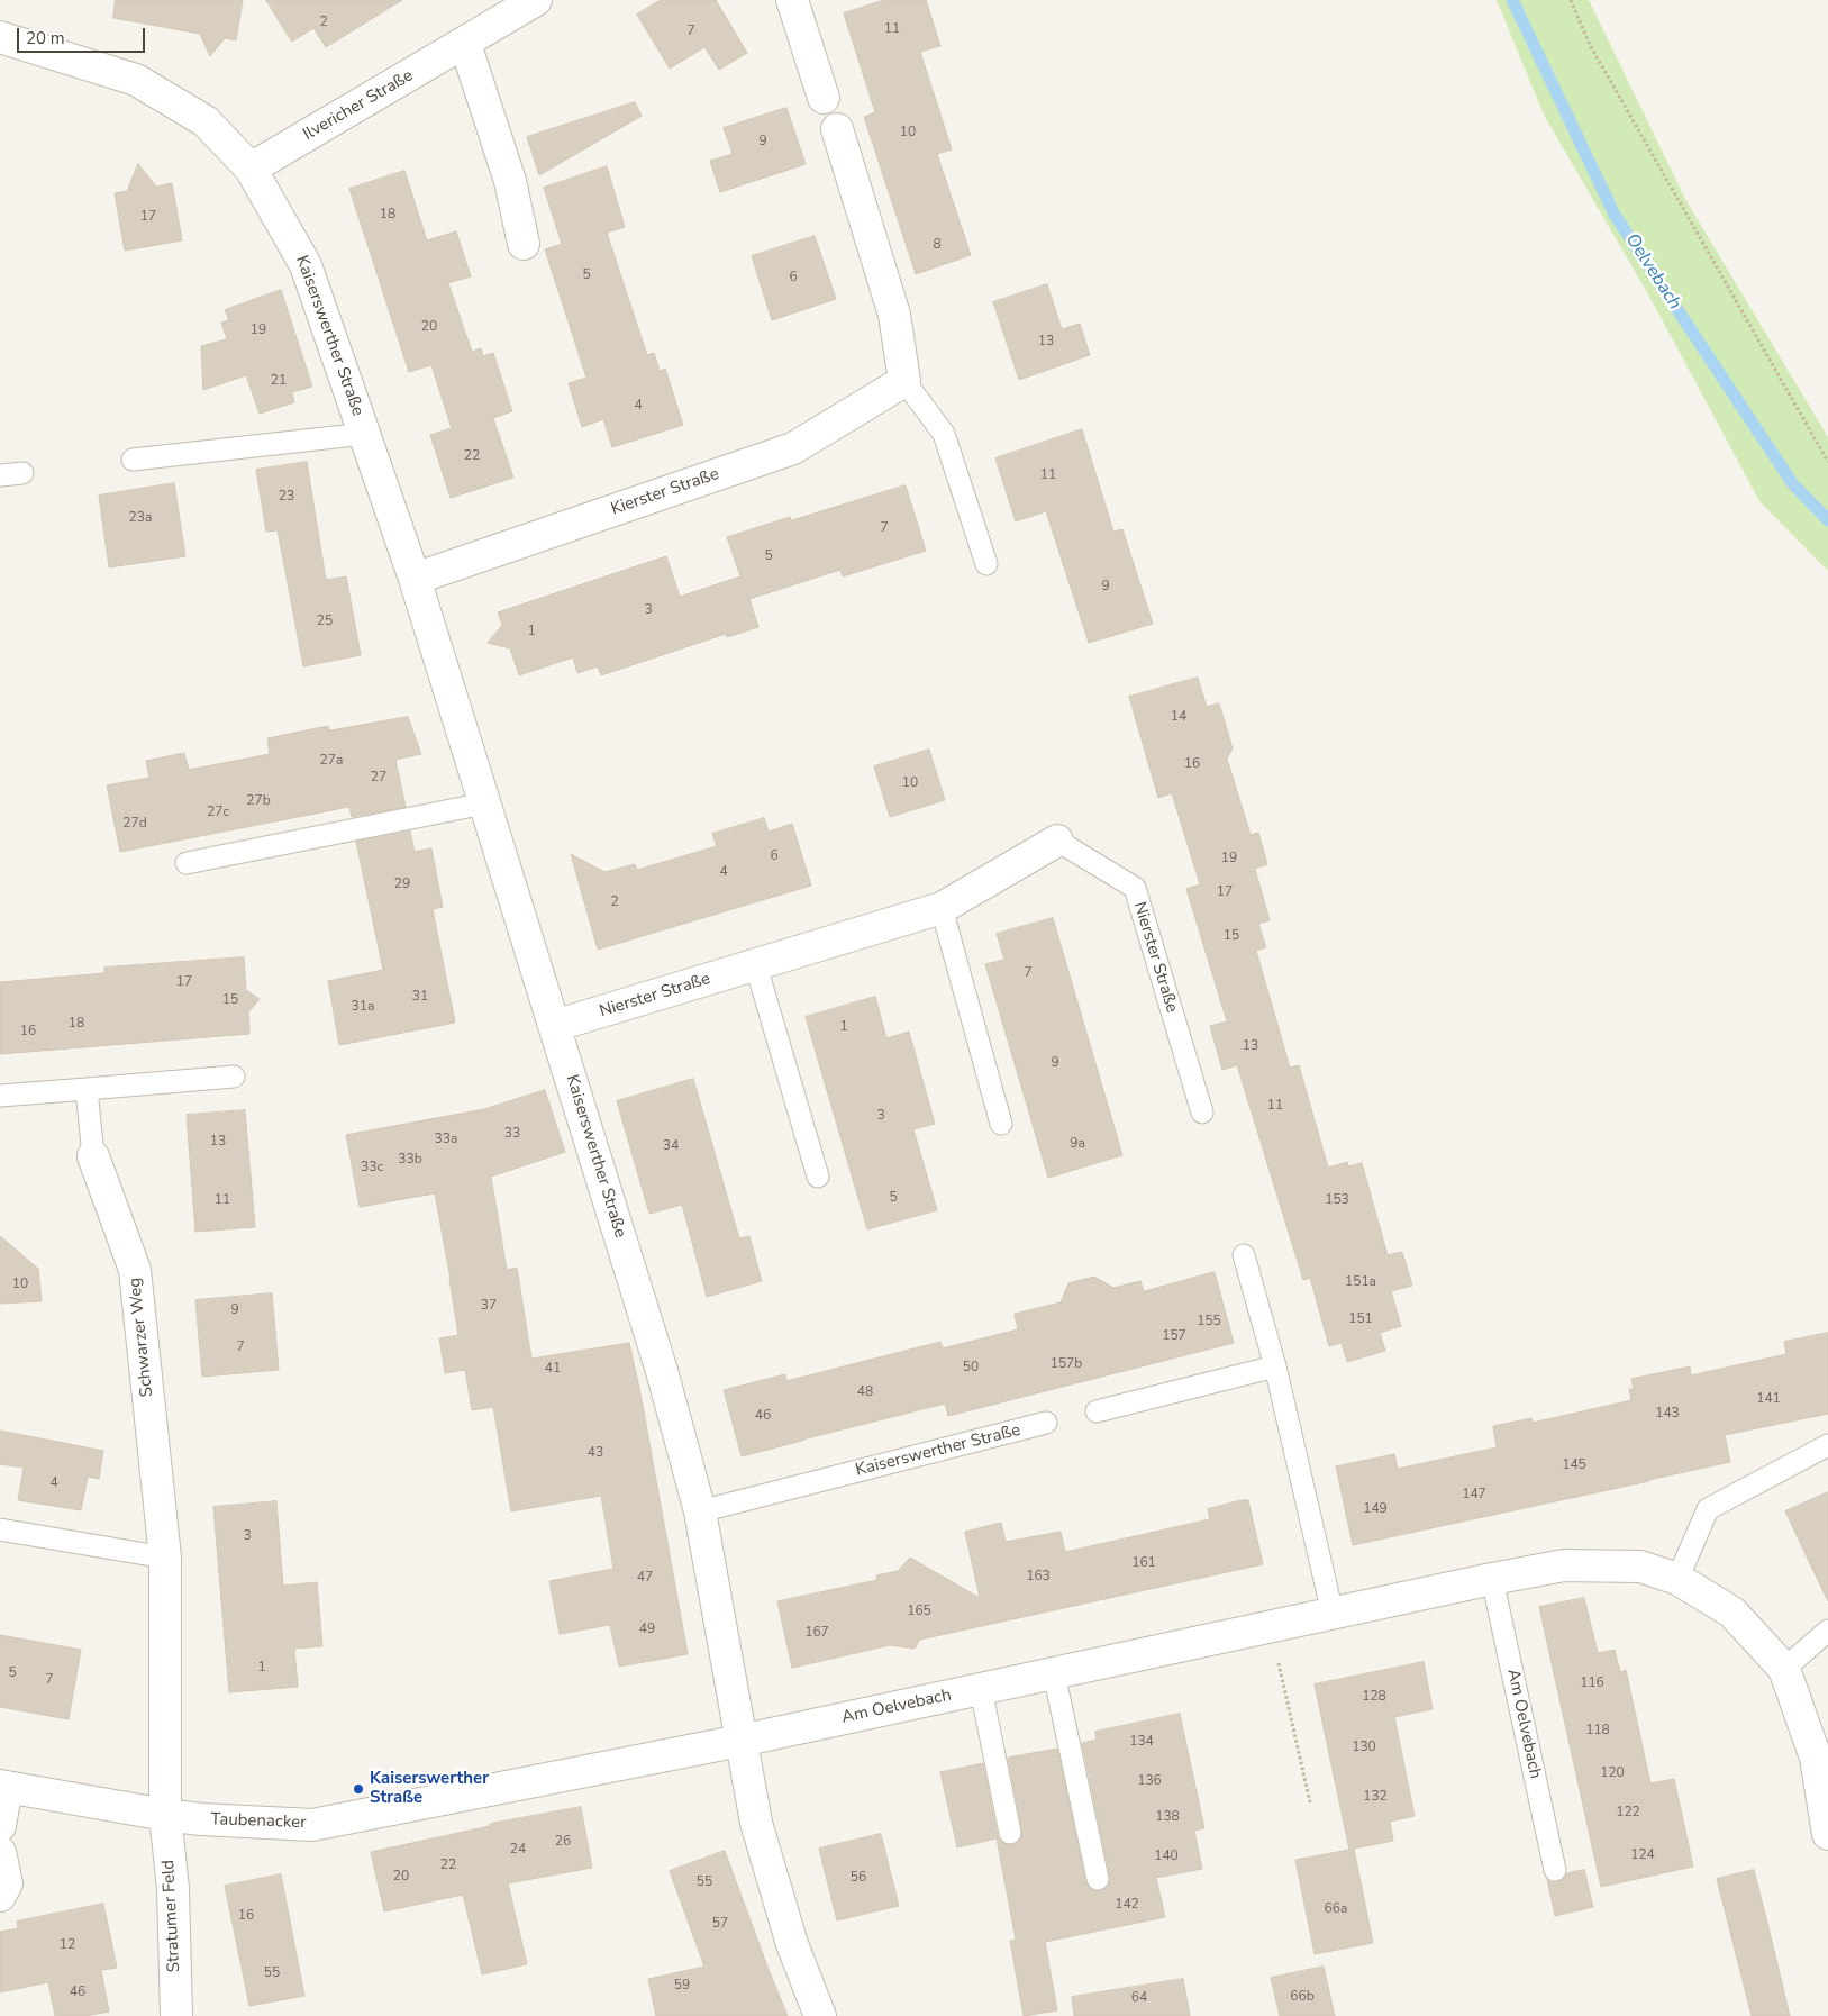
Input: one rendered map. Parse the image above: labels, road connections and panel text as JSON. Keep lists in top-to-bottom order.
{
  "streets": {
    "street": [
      "Ilvericher Straße",
      "Kaiserswerther Straße",
      "Kierster Straße",
      "Nierster Straße",
      "Schwarzer Weg",
      "Am Oelvebach",
      "Taubenacker",
      "Stratumer Feld"
    ]
  },
  "crossings": [
    ["Ilvericher Straße", "Kaiserswerther Straße"],
    ["Kaiserswerther Straße", "Kierster Straße"],
    ["Kaiserswerther Straße", "Nierster Straße"],
    ["Kaiserswerther Straße", "Am Oelvebach"],
    ["Kaiserswerther Straße", "Taubenacker"],
    ["Schwarzer Weg", "Taubenacker"],
    ["Schwarzer Weg", "Stratumer Feld"],
    ["Am Oelvebach", "Taubenacker"],
    ["Taubenacker", "Stratumer Feld"]
  ],
  "water": ["Oelvebach"],
  "places": ["Kaiserswerther Straße"],
  "house_numbers": [
    "2",
    "11",
    "7",
    "10",
    "9",
    "18",
    "17",
    "8",
    "5",
    "6",
    "20",
    "19",
    "13",
    "21",
    "4",
    "22",
    "11",
    "23",
    "23a",
    "7",
    "5",
    "9",
    "3",
    "25",
    "1",
    "14",
    "27a",
    "16",
    "27",
    "10",
    "27b",
    "27c",
    "27d",
    "6",
    "19",
    "4",
    "29",
    "17",
    "2",
    "15",
    "7",
    "17",
    "31",
    "15",
    "31a",
    "18",
    "1",
    "16",
    "13",
    "9",
    "11",
    "3",
    "33",
    "33a",
    "13",
    "9a",
    "34",
    "33b",
    "33c",
    "5",
    "11",
    "153",
    "151a",
    "10",
    "37",
    "9",
    "151",
    "155",
    "157",
    "7",
    "157b",
    "50",
    "41",
    "48",
    "141",
    "143",
    "46",
    "43",
    "145",
    "4",
    "147",
    "149",
    "3",
    "161",
    "163",
    "47",
    "165",
    "49",
    "167",
    "1",
    "5",
    "7",
    "116",
    "128",
    "118",
    "134",
    "130",
    "120",
    "136",
    "132",
    "122",
    "138",
    "26",
    "24",
    "124",
    "140",
    "22",
    "20",
    "56",
    "55",
    "142",
    "66a",
    "16",
    "57",
    "12",
    "55",
    "59",
    "46",
    "66b",
    "64"
  ],
  "scale_bar": "20 m"
}
